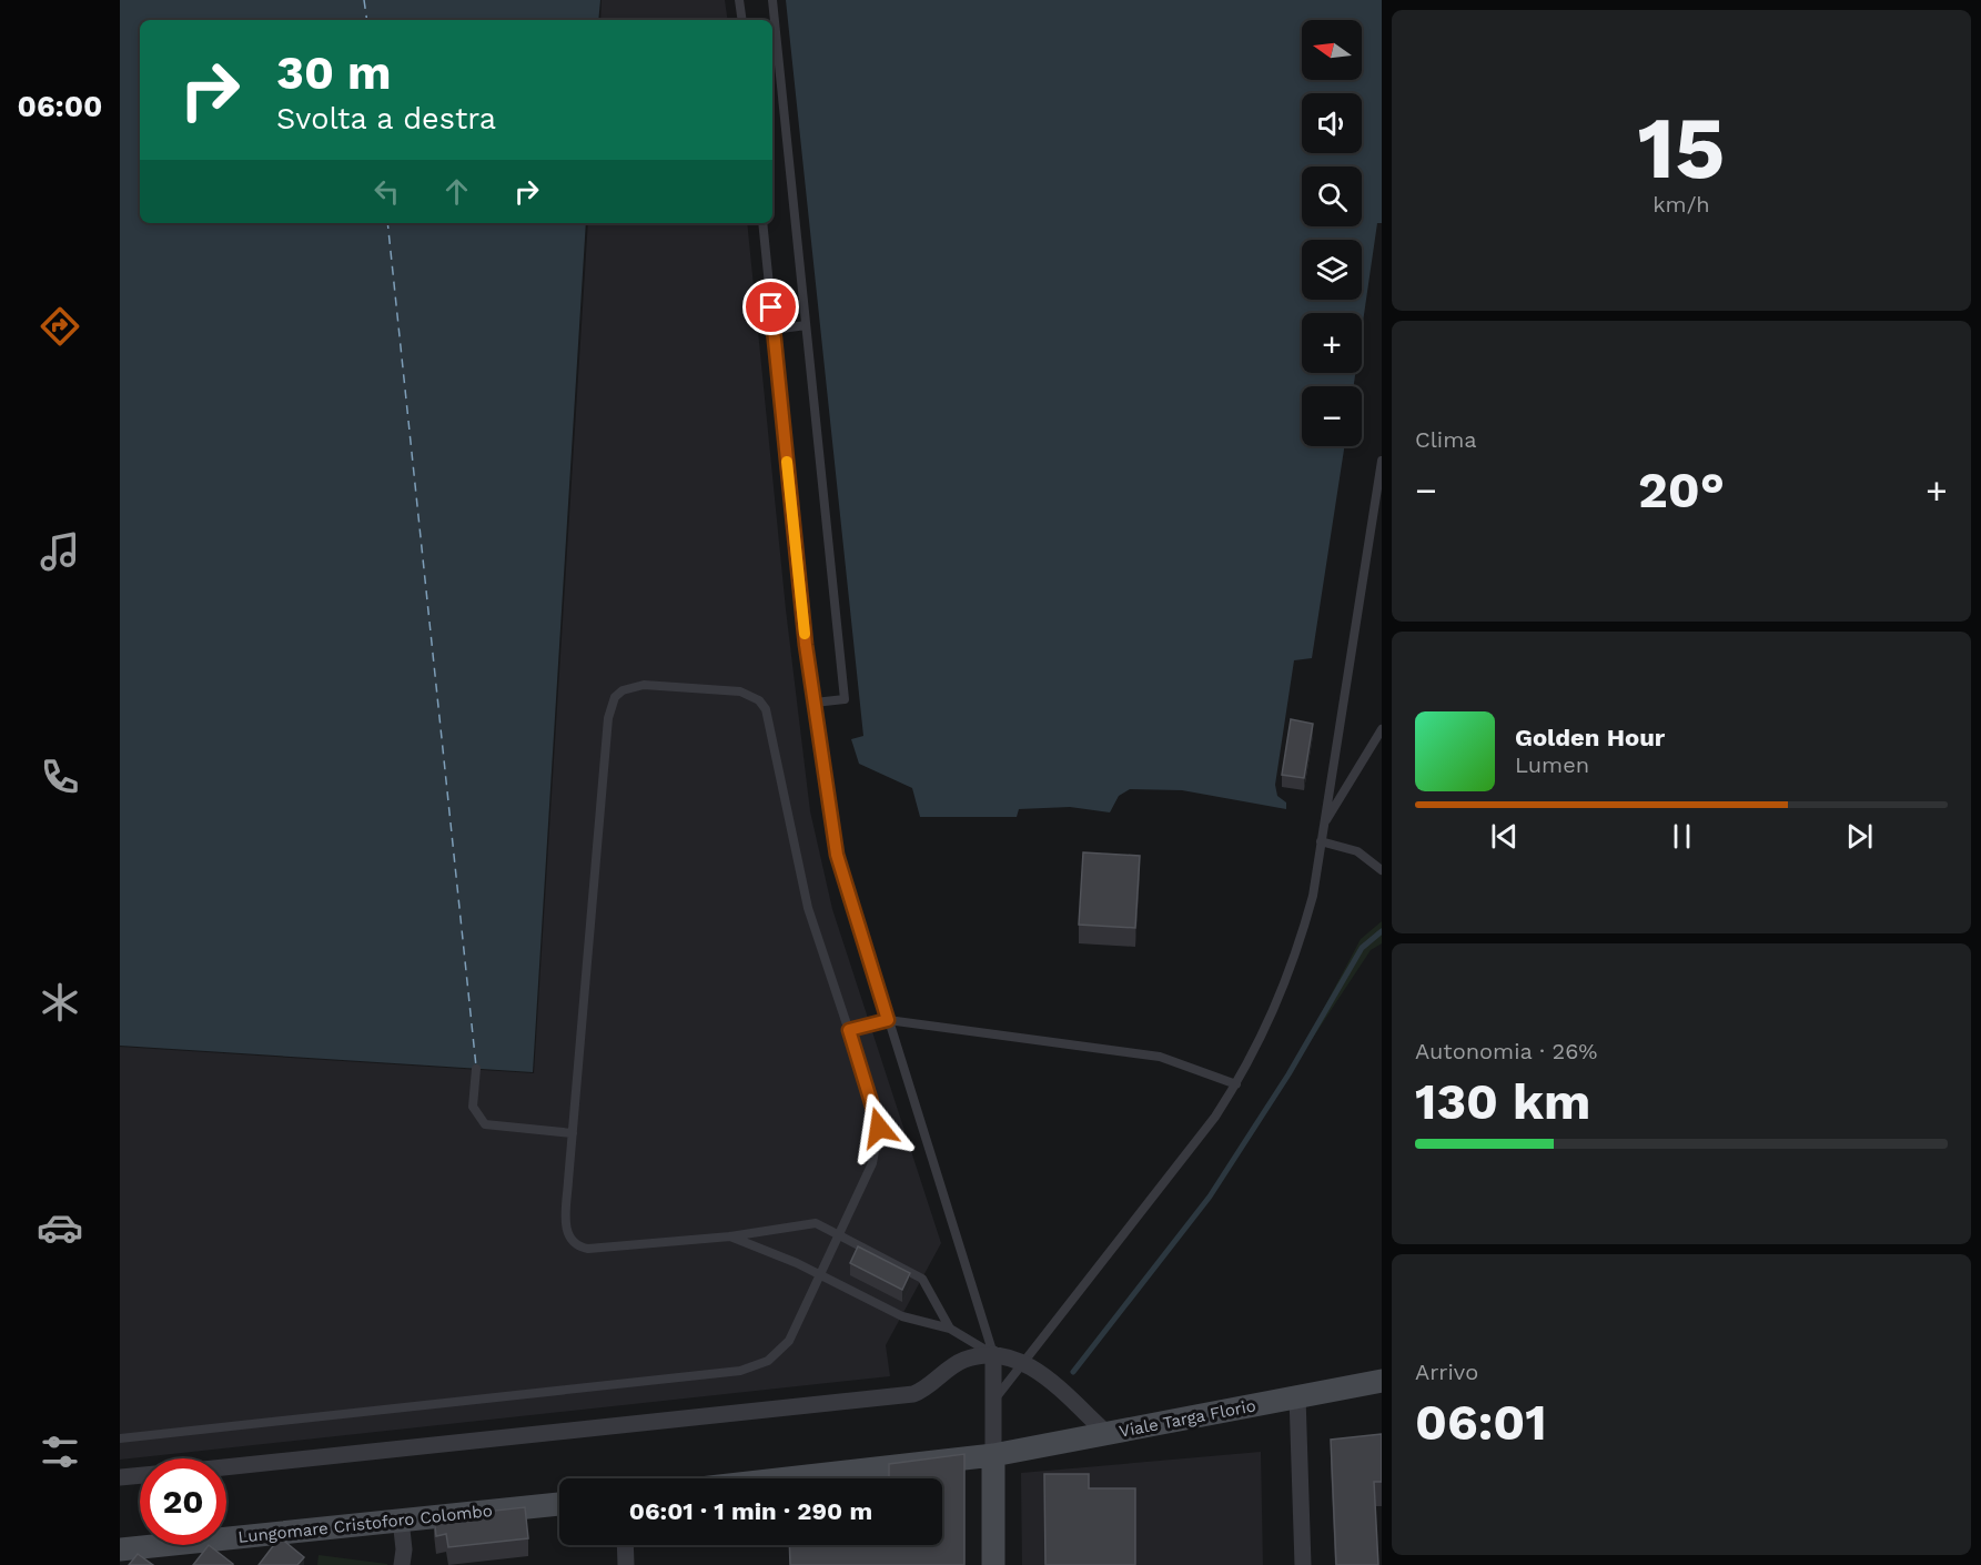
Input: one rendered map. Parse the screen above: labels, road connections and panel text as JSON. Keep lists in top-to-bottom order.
{
  "streets": {
    "street": ["Viale Targa Florio", "Lungomare Cristoforo Colombo"]
  },
  "north": "left",
  "page": {
    "tabs": "06:00",
    "tile": [
      ["15", "km/h"],
      "Clima",
      ["Autonomia · 26%", "130 km"],
      ["Arrivo", "06:01"]
    ],
    "map_buttons": ["+", "−"],
    "turn": ["30 m", "Svolta a destra"],
    "heat": ["−", "20°", "+"],
    "song": ["Golden Hour", "Lumen"],
    "limit": "20",
    "trip": "06:01 · 1 min · 290 m"
  }
}
